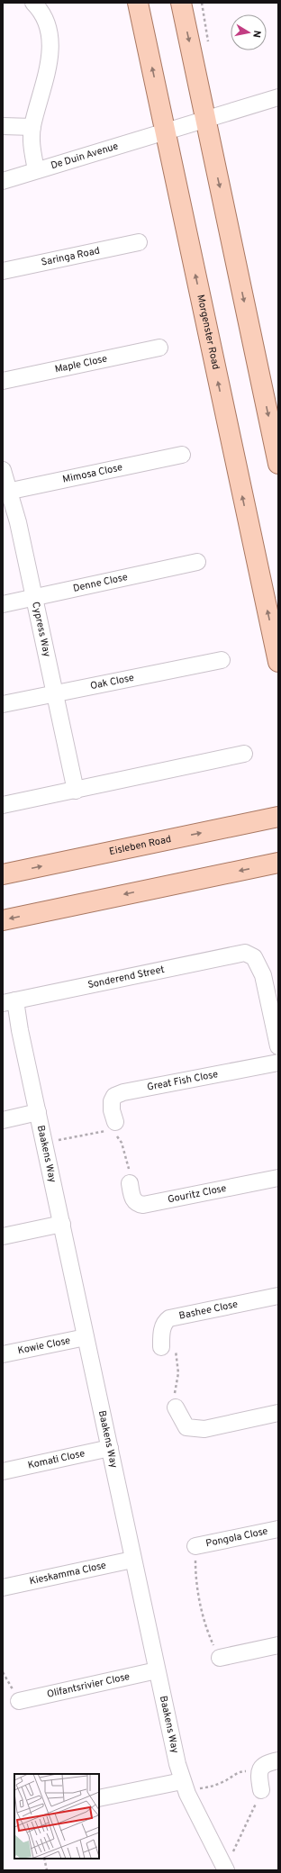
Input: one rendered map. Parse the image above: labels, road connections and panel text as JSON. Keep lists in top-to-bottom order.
{
  "streets": {
    "main road": ["Morgenster Road", "Eisleben Road"],
    "street": [
      "De Duin Avenue",
      "Saringa Road",
      "Maple Close",
      "Mimosa Close",
      "Denne Close",
      "Cypress Way",
      "Oak Close",
      "Sonderend Street",
      "Great Fish Close",
      "Baakens Way",
      "Gouritz Close",
      "Bashee Close",
      "Kowie Close",
      "Komati Close",
      "Pongola Close",
      "Kieskamma Close",
      "Olifantsrivier Close"
    ]
  },
  "crossings": [
    ["De Duin Avenue", "Morgenster Road"],
    ["Mimosa Close", "Cypress Way"],
    ["Denne Close", "Cypress Way"],
    ["Cypress Way", "Oak Close"],
    ["Sonderend Street", "Baakens Way"],
    ["Baakens Way", "Kowie Close"],
    ["Baakens Way", "Komati Close"],
    ["Baakens Way", "Kieskamma Close"],
    ["Baakens Way", "Olifantsrivier Close"]
  ],
  "north": "right"
}
